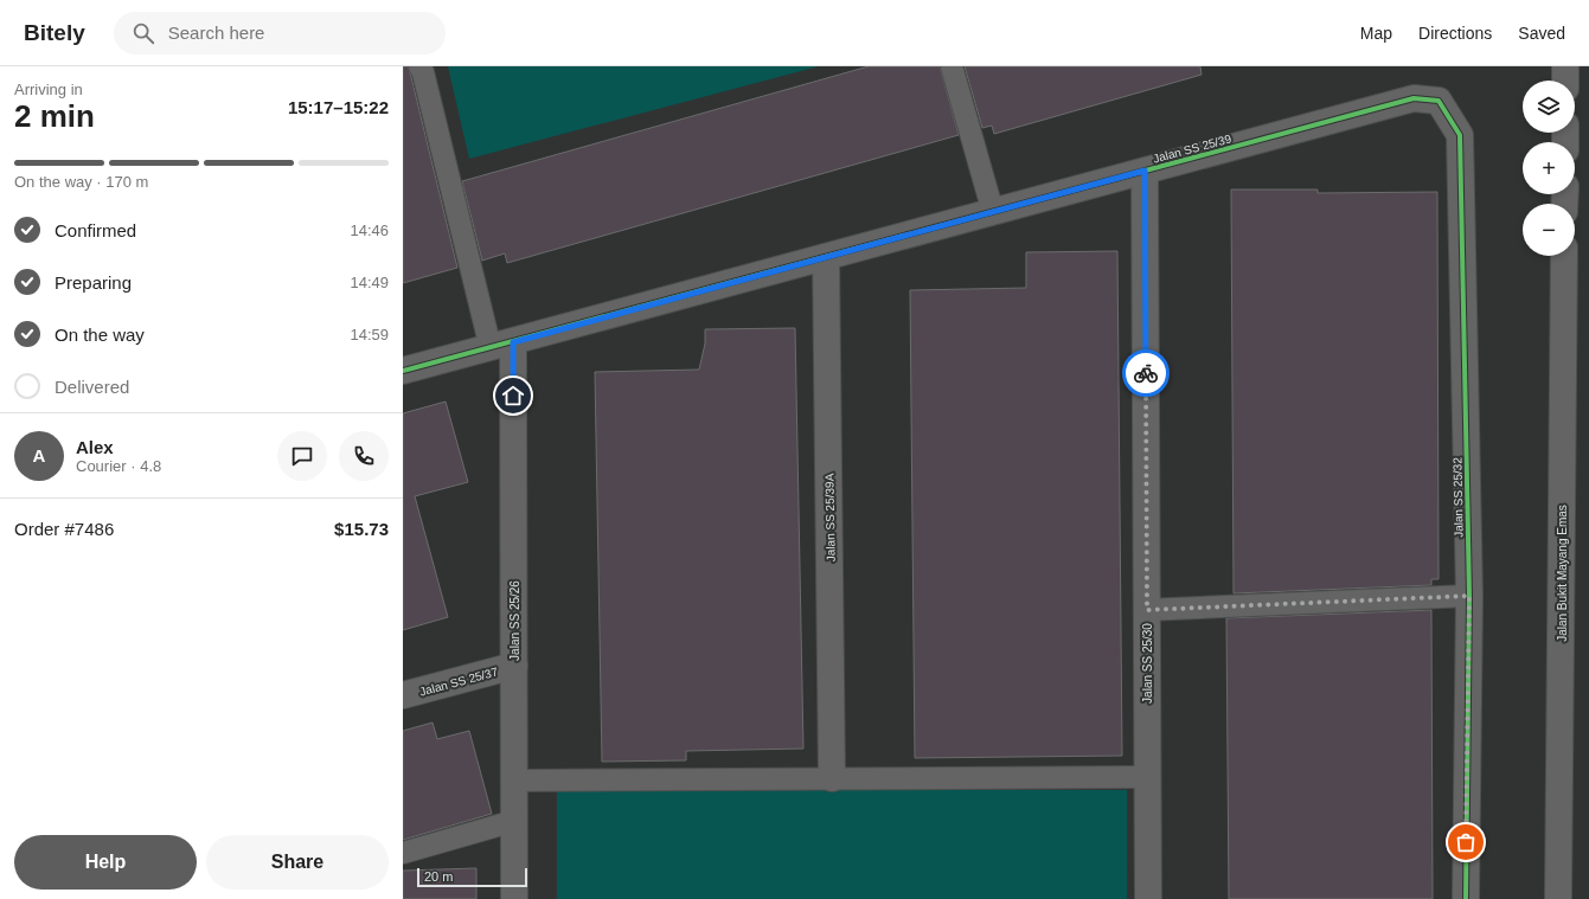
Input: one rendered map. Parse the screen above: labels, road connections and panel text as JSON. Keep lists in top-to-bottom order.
{
  "streets": {
    "street": [
      "Jalan SS 25/39",
      "Jalan SS 25/32",
      "Jalan SS 25/39A",
      "Jalan Bukit Mayang Emas",
      "Jalan SS 25/26",
      "Jalan SS 25/30",
      "Jalan SS 25/37"
    ]
  },
  "crossings": [
    ["Jalan SS 25/39", "Jalan SS 25/32"],
    ["Jalan SS 25/39", "Jalan SS 25/39A"],
    ["Jalan SS 25/39", "Jalan SS 25/26"],
    ["Jalan SS 25/39", "Jalan SS 25/30"],
    ["Jalan SS 25/26", "Jalan SS 25/37"]
  ],
  "scale_bar": "20 m",
  "page": {
    "header": "Bitely",
    "search": "Search here",
    "nav": ["Map", "Directions", "Saved"],
    "heading": ["2 min", "Arriving in", "15:17–15:22"],
    "panel": [
      "Alex",
      "Courier · 4.8",
      "Order #7486",
      "$15.73"
    ],
    "map_buttons": ["+", "−"],
    "bar": "On the way · 170 m",
    "list": [
      ["Confirmed", "14:46"],
      ["Preparing", "14:49"],
      ["On the way", "14:59"],
      "Delivered"
    ],
    "round": "A",
    "buttons": ["Help", "Share"],
    "scale": "20 m"
  }
}
